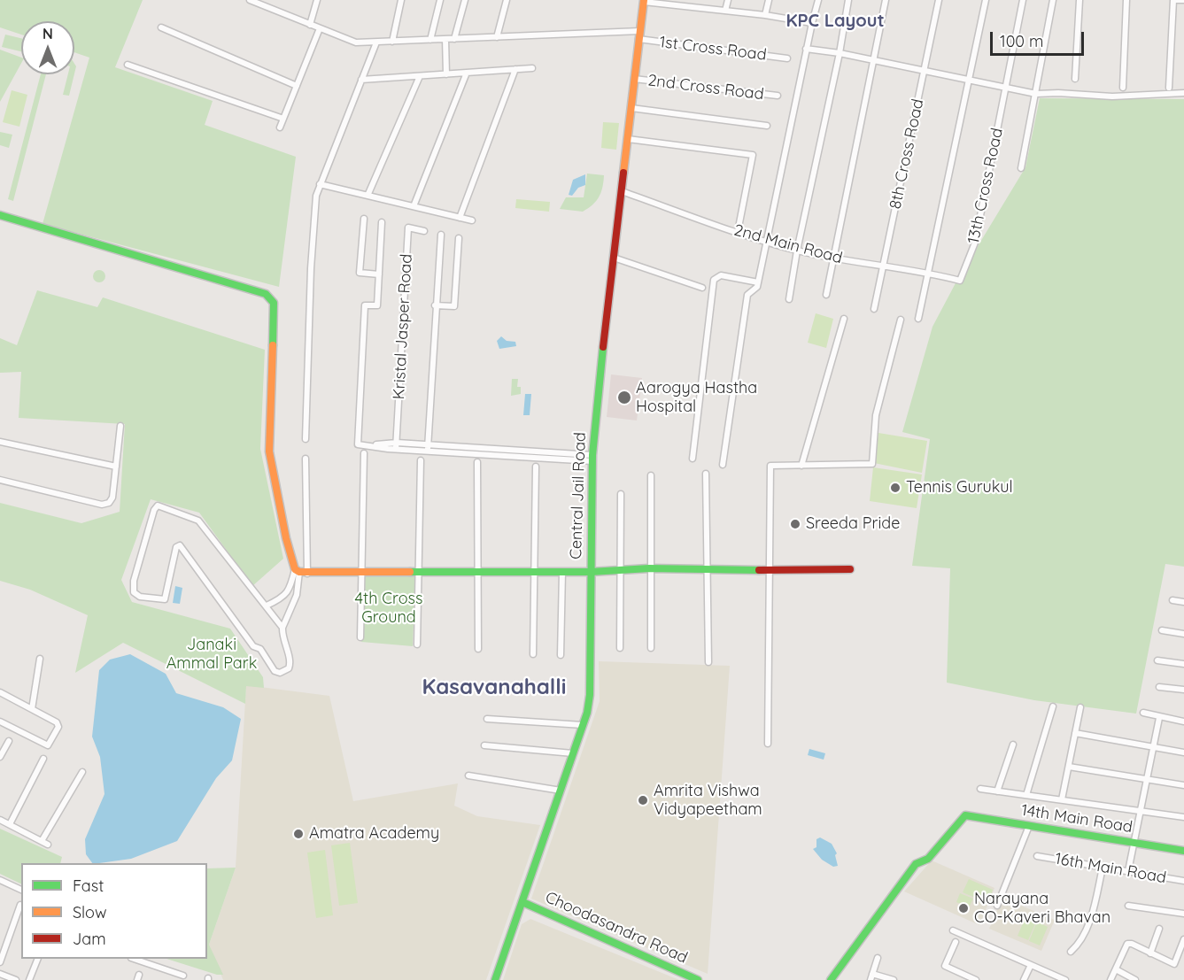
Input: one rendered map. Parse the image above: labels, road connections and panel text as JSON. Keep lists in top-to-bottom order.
{
  "streets": {
    "street": [
      "1st Cross Road",
      "2nd Cross Road",
      "8th Cross Road",
      "13th Cross Road",
      "2nd Main Road",
      "Kristal Jasper Road",
      "Central Jail Road",
      "14th Main Road",
      "16th Main Road",
      "Choodasandra Road"
    ]
  },
  "crossings": [
    ["1st Cross Road", "Central Jail Road"],
    ["2nd Cross Road", "Central Jail Road"],
    ["8th Cross Road", "2nd Main Road"],
    ["13th Cross Road", "2nd Main Road"],
    ["2nd Main Road", "Central Jail Road"],
    ["Kristal Jasper Road", "Central Jail Road"],
    ["Central Jail Road", "Choodasandra Road"]
  ],
  "districts": ["KPC Layout", "Kasavanahalli"],
  "parks": ["4th Cross Ground", "Janaki Ammal Park"],
  "places": [
    "Aarogya Hastha Hospital",
    "Tennis Gurukul",
    "Sreeda Pride",
    "Amrita Vishwa Vidyapeetham",
    "Amatra Academy",
    "Narayana CO-Kaveri Bhavan"
  ],
  "legend": ["Fast", "Slow", "Jam"],
  "scale_bar": "100 m",
  "north": "top"
}
